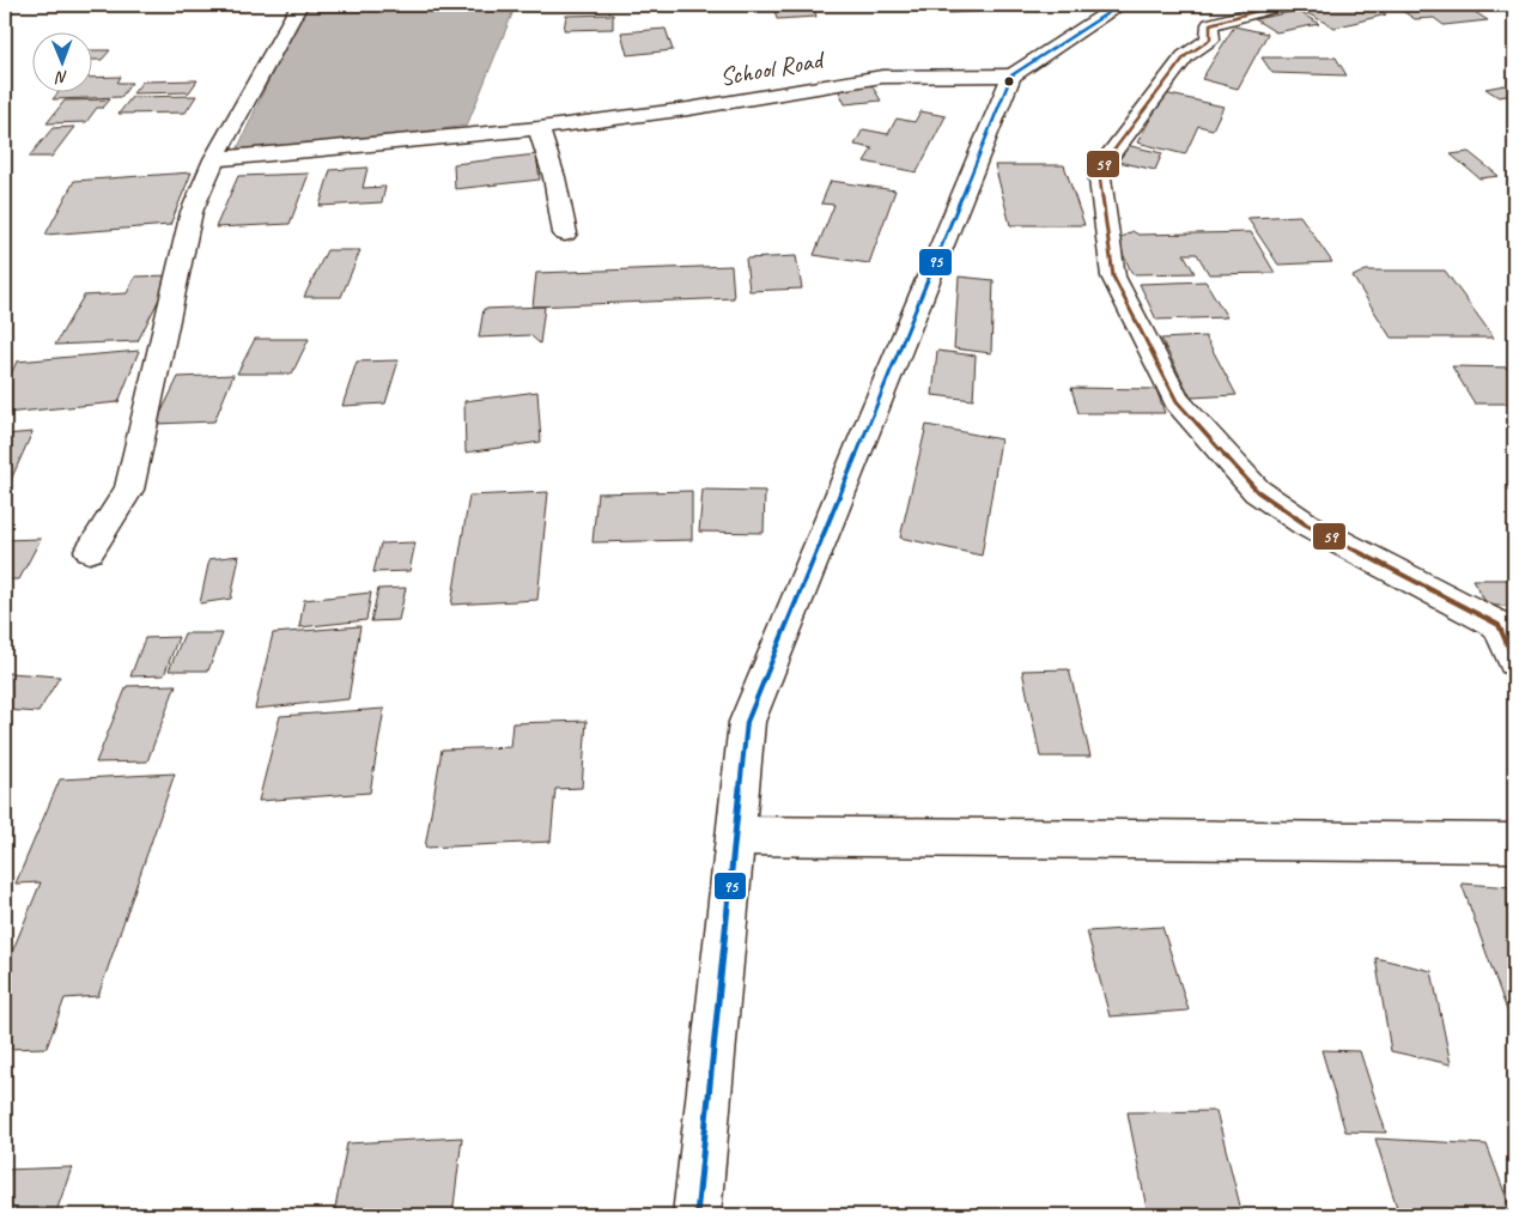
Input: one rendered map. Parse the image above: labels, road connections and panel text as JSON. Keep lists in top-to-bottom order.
{
  "streets": {
    "street": ["School Road"]
  },
  "lines": ["transit line 95", "transit line 59"],
  "north": "bottom"
}
